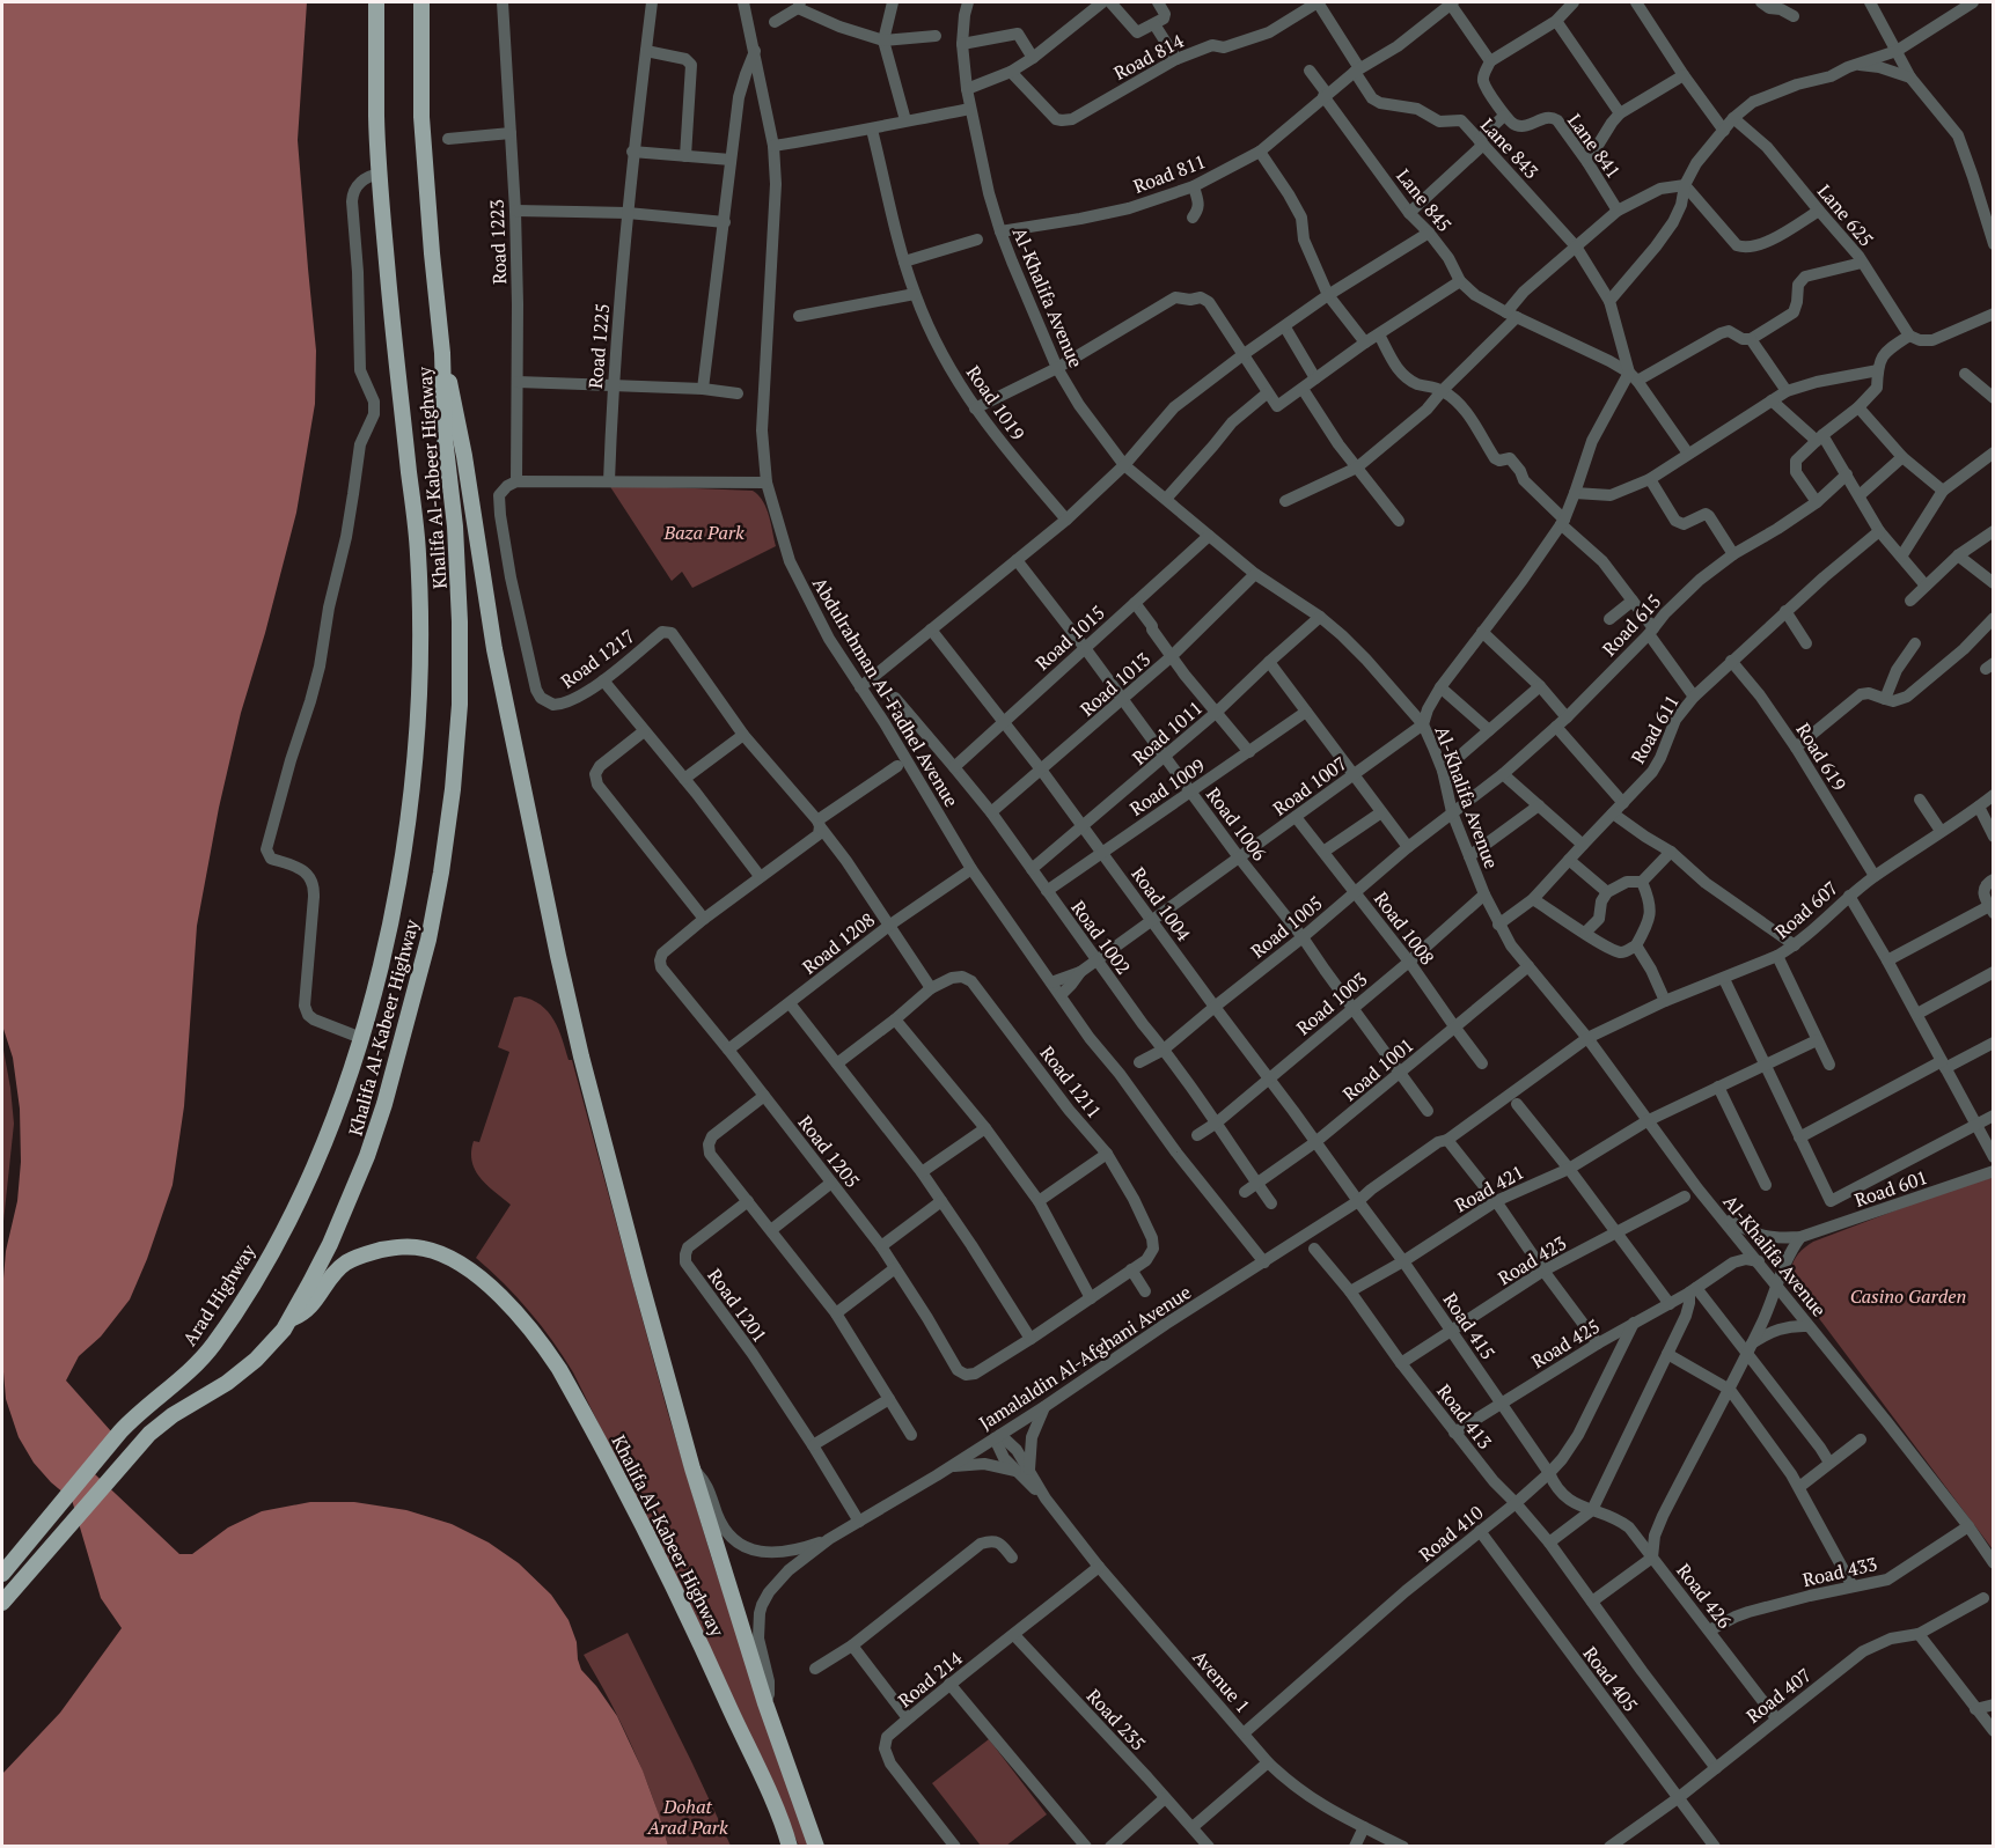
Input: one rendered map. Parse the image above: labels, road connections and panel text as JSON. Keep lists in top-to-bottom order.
{
  "streets": {
    "main road": ["Khalifa Al-Kabeer Highway", "Arad Highway"],
    "street": [
      "Road 814",
      "Lane 841",
      "Lane 843",
      "Road 811",
      "Lane 845",
      "Lane 625",
      "Road 1223",
      "Al-Khalifa Avenue",
      "Road 1225",
      "Road 1019",
      "Road 615",
      "Road 1015",
      "Road 1217",
      "Road 1013",
      "Abdulrahman Al-Fadhel Avenue",
      "Road 611",
      "Road 1011",
      "Road 619",
      "Road 1007",
      "Road 1009",
      "Road 1006",
      "Road 1004",
      "Road 607",
      "Road 1005",
      "Road 1008",
      "Road 1002",
      "Road 1208",
      "Road 1003",
      "Road 1001",
      "Road 1211",
      "Road 1205",
      "Road 421",
      "Road 601",
      "Road 423",
      "Road 1201",
      "Road 415",
      "Road 425",
      "Jamalaldin Al-Afghani Avenue",
      "Road 413",
      "Road 410",
      "Road 433",
      "Road 426",
      "Road 214",
      "Road 405",
      "Avenue 1",
      "Road 407",
      "Road 235"
    ]
  },
  "crossings": [
    ["Lane 843", "Road 811"],
    ["Lane 843", "Lane 845"],
    ["Road 811", "Lane 845"],
    ["Road 811", "Al-Khalifa Avenue"],
    ["Road 1223", "Road 1217"],
    ["Al-Khalifa Avenue", "Road 615"],
    ["Al-Khalifa Avenue", "Road 1015"],
    ["Al-Khalifa Avenue", "Road 1013"],
    ["Al-Khalifa Avenue", "Road 611"],
    ["Al-Khalifa Avenue", "Road 1011"],
    ["Al-Khalifa Avenue", "Road 1007"],
    ["Al-Khalifa Avenue", "Road 607"],
    ["Al-Khalifa Avenue", "Road 1005"],
    ["Al-Khalifa Avenue", "Road 1003"],
    ["Al-Khalifa Avenue", "Road 1001"],
    ["Al-Khalifa Avenue", "Road 421"],
    ["Al-Khalifa Avenue", "Road 601"],
    ["Al-Khalifa Avenue", "Road 425"],
    ["Al-Khalifa Avenue", "Jamalaldin Al-Afghani Avenue"],
    ["Al-Khalifa Avenue", "Road 433"],
    ["Khalifa Al-Kabeer Highway", "Arad Highway"],
    ["Khalifa Al-Kabeer Highway", "Jamalaldin Al-Afghani Avenue"],
    ["Road 615", "Road 1005"],
    ["Road 1015", "Road 1006"],
    ["Road 1015", "Road 1004"],
    ["Road 1015", "Road 1002"],
    ["Road 1217", "Road 1208"],
    ["Road 1217", "Road 1205"],
    ["Road 1013", "Road 1006"],
    ["Road 1013", "Road 1004"],
    ["Road 1013", "Road 1002"],
    ["Abdulrahman Al-Fadhel Avenue", "Road 1007"],
    ["Abdulrahman Al-Fadhel Avenue", "Road 1208"],
    ["Abdulrahman Al-Fadhel Avenue", "Jamalaldin Al-Afghani Avenue"],
    ["Road 611", "Road 619"],
    ["Road 1011", "Road 1006"],
    ["Road 1011", "Road 1004"],
    ["Road 1011", "Road 1002"],
    ["Road 619", "Road 607"],
    ["Road 1007", "Road 1006"],
    ["Road 1007", "Road 1004"],
    ["Road 1007", "Road 1008"],
    ["Road 1007", "Road 1002"],
    ["Road 1009", "Road 1006"],
    ["Road 1009", "Road 1004"],
    ["Road 1009", "Road 1002"],
    ["Road 1006", "Road 1005"],
    ["Road 1006", "Road 1003"],
    ["Road 1006", "Road 1001"],
    ["Road 1004", "Road 1005"],
    ["Road 1004", "Road 1003"],
    ["Road 1004", "Road 1001"],
    ["Road 1004", "Road 415"],
    ["Road 1004", "Jamalaldin Al-Afghani Avenue"],
    ["Road 607", "Jamalaldin Al-Afghani Avenue"],
    ["Road 1005", "Road 1008"],
    ["Road 1005", "Road 1002"],
    ["Road 1008", "Road 1003"],
    ["Road 1008", "Road 1001"],
    ["Road 1002", "Road 1003"],
    ["Road 1002", "Road 1001"],
    ["Road 1208", "Road 1205"],
    ["Road 1211", "Road 1205"],
    ["Road 421", "Road 415"],
    ["Road 421", "Road 413"],
    ["Road 423", "Road 415"],
    ["Road 423", "Road 413"],
    ["Road 1201", "Jamalaldin Al-Afghani Avenue"],
    ["Road 415", "Road 425"],
    ["Road 415", "Jamalaldin Al-Afghani Avenue"],
    ["Road 415", "Road 410"],
    ["Road 415", "Road 426"],
    ["Road 425", "Road 413"],
    ["Road 425", "Road 410"],
    ["Jamalaldin Al-Afghani Avenue", "Avenue 1"],
    ["Road 413", "Road 410"],
    ["Road 413", "Road 407"],
    ["Road 410", "Road 426"],
    ["Road 410", "Road 405"],
    ["Road 410", "Avenue 1"],
    ["Road 433", "Road 426"],
    ["Road 426", "Road 407"],
    ["Road 214", "Avenue 1"],
    ["Road 214", "Road 235"],
    ["Road 405", "Road 407"]
  ],
  "parks": ["Baza Park", "Casino Garden", "Dohat Arad Park"]
}
